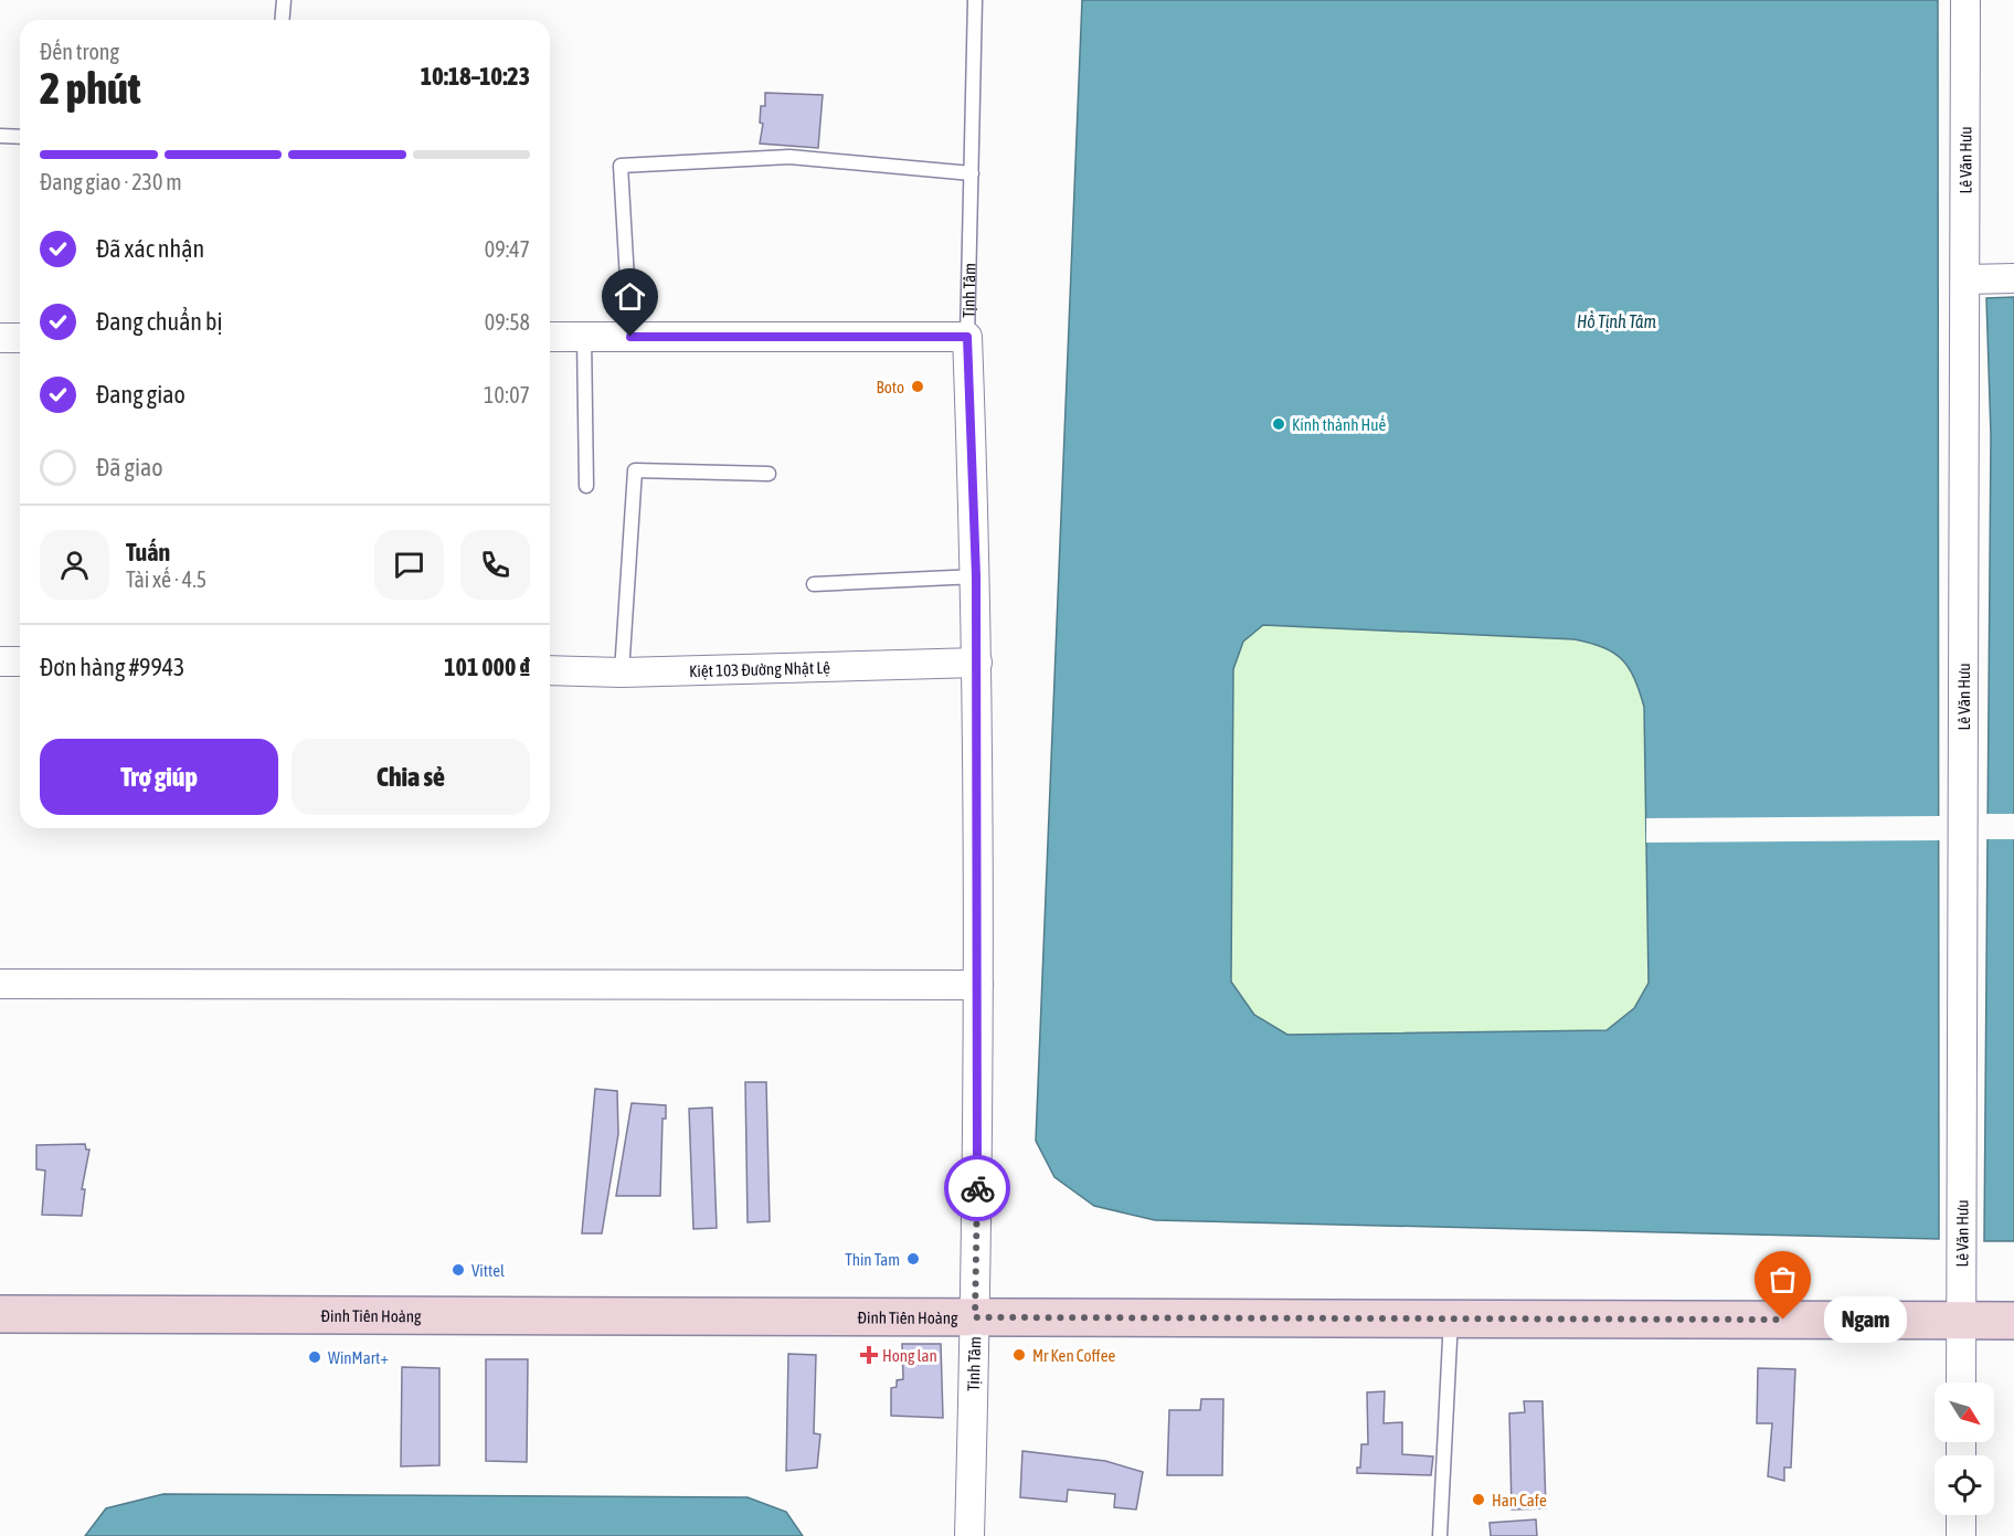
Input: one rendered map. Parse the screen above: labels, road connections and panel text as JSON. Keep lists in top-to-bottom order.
{
  "streets": {
    "main road": ["Đinh Tiên Hoàng"],
    "street": ["Lê Văn Hưu", "Tịnh Tâm", "Kiệt 103 Đường Nhật Lệ"]
  },
  "crossings": [
    ["Lê Văn Hưu", "Đinh Tiên Hoàng"],
    ["Tịnh Tâm", "Kiệt 103 Đường Nhật Lệ"],
    ["Tịnh Tâm", "Đinh Tiên Hoàng"]
  ],
  "water": ["Hồ Tịnh Tâm"],
  "places": {
    "other": [
      "Boto",
      "Kinh thành Huế",
      "Thin Tam",
      "Vittel",
      "Ngam",
      "Mr Ken Coffee",
      "WinMart+",
      "Han Cafe"
    ],
    "health": ["Hong lan"]
  },
  "north": "bottom right",
  "page": {
    "heading": ["2 phút", "Đến trong", "10:18–10:23"],
    "panel": [
      "Tuấn",
      "Tài xế · 4.5",
      "Đơn hàng #9943",
      "101 000 ₫"
    ],
    "bar": "Đang giao · 230 m",
    "list": [
      ["Đã xác nhận", "09:47"],
      ["Đang chuẩn bị", "09:58"],
      ["Đang giao", "10:07"],
      "Đã giao"
    ],
    "buttons": ["Trợ giúp", "Chia sẻ"],
    "bubble": "Ngam"
  }
}
